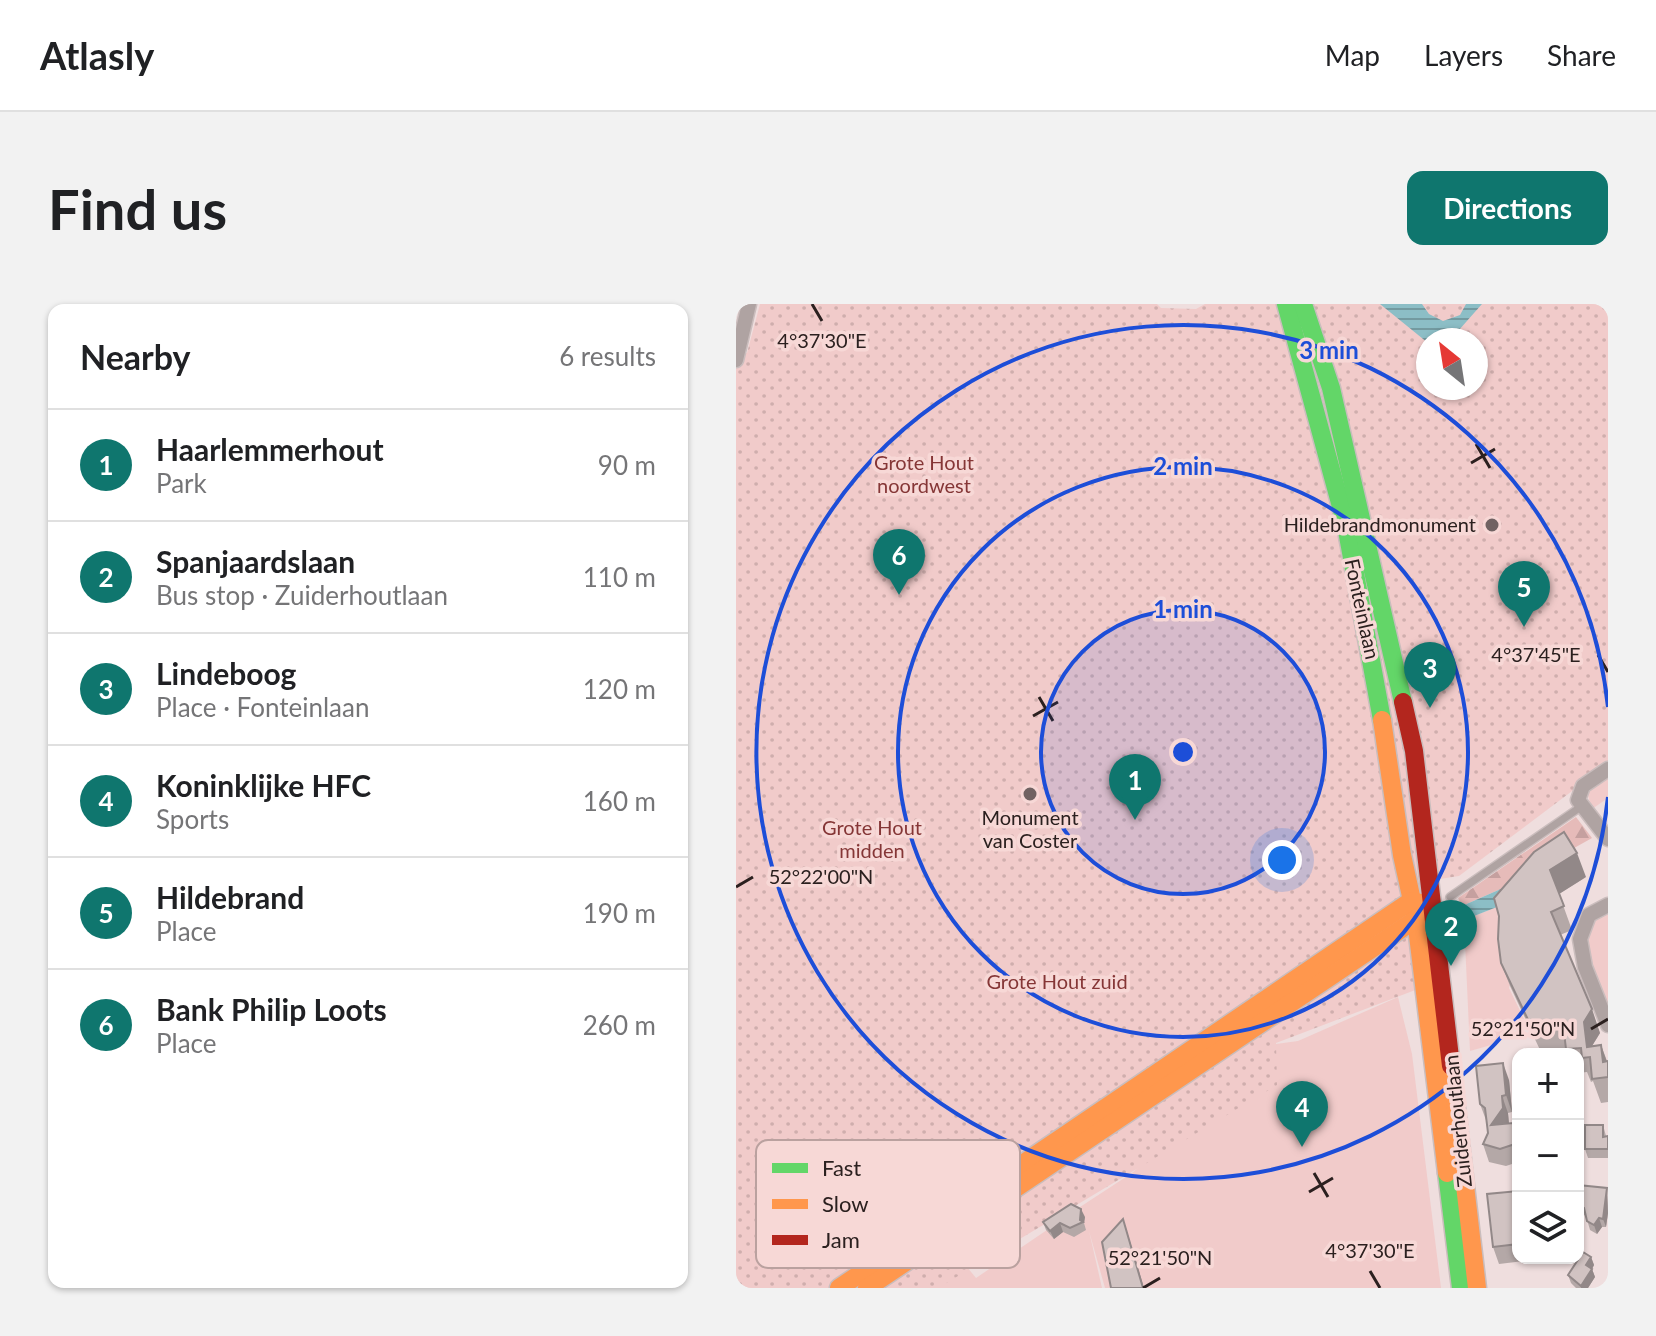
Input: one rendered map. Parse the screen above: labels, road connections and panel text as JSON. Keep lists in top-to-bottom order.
{
  "streets": {
    "main road": ["Fonteinlaan", "Zuiderhoutlaan"]
  },
  "crossings": [
    ["Fonteinlaan", "Zuiderhoutlaan"]
  ],
  "parks": ["Grote Hout noordwest", "Grote Hout midden", "Grote Hout zuid"],
  "places": ["Hildebrandmonument", "Monument van Coster"],
  "legend": ["Fast", "Slow", "Jam"],
  "north": "top left",
  "page": {
    "header": "Atlasly",
    "nav": ["Map", "Layers", "Share"],
    "buttons": "Directions",
    "title": "Find us",
    "heading": ["Nearby", "6 results"],
    "list": [
      {
        "mark": "1",
        "name": "Haarlemmerhout",
        "note": "Park",
        "value": "90 m"
      },
      {
        "mark": "2",
        "name": "Spanjaardslaan",
        "note": "Bus stop · Zuiderhoutlaan",
        "value": "110 m"
      },
      {
        "mark": "3",
        "name": "Lindeboog",
        "note": "Place · Fonteinlaan",
        "value": "120 m"
      },
      {
        "mark": "4",
        "name": "Koninklijke HFC",
        "note": "Sports",
        "value": "160 m"
      },
      {
        "mark": "5",
        "name": "Hildebrand",
        "note": "Place",
        "value": "190 m"
      },
      {
        "mark": "6",
        "name": "Bank Philip Loots",
        "note": "Place",
        "value": "260 m"
      }
    ],
    "pins": [
      "6",
      "5",
      "3",
      "1",
      "2",
      "4"
    ],
    "map_buttons": ["+", "−"]
  },
  "coordinates": [
    "4°37'30\"E",
    "4°37'45\"E",
    "52°22'00\"N",
    "52°21'50\"N"
  ],
  "rings": ["3 min", "2 min", "1 min"]
}
